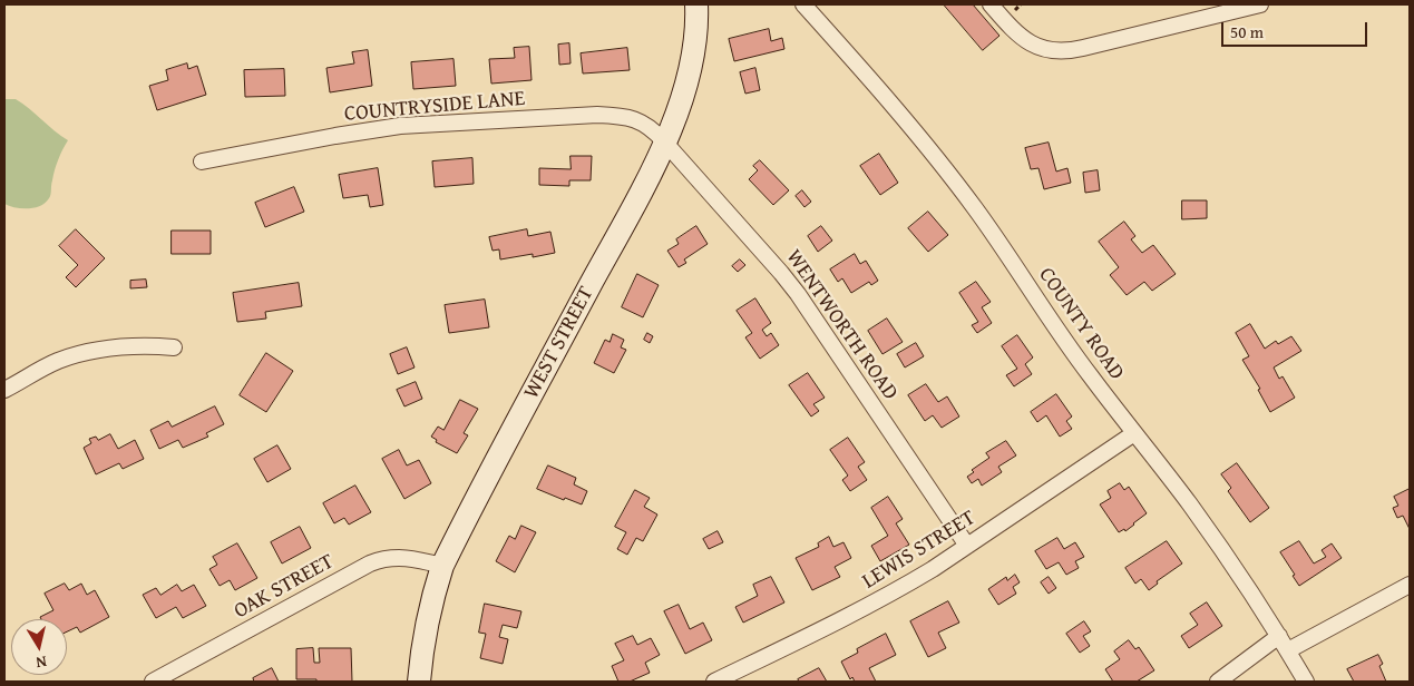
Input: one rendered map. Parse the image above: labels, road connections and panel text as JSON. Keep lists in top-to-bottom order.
{
  "streets": {
    "main road": ["WEST STREET"],
    "street": [
      "COUNTRYSIDE LANE",
      "COUNTY ROAD",
      "WENTWORTH ROAD",
      "LEWIS STREET",
      "OAK STREET"
    ]
  },
  "crossings": [
    ["COUNTRYSIDE LANE", "WENTWORTH ROAD"],
    ["COUNTRYSIDE LANE", "WEST STREET"],
    ["COUNTY ROAD", "LEWIS STREET"],
    ["WENTWORTH ROAD", "WEST STREET"],
    ["WENTWORTH ROAD", "LEWIS STREET"],
    ["WEST STREET", "OAK STREET"]
  ],
  "scale_bar": "50 m",
  "north": "bottom"
}
